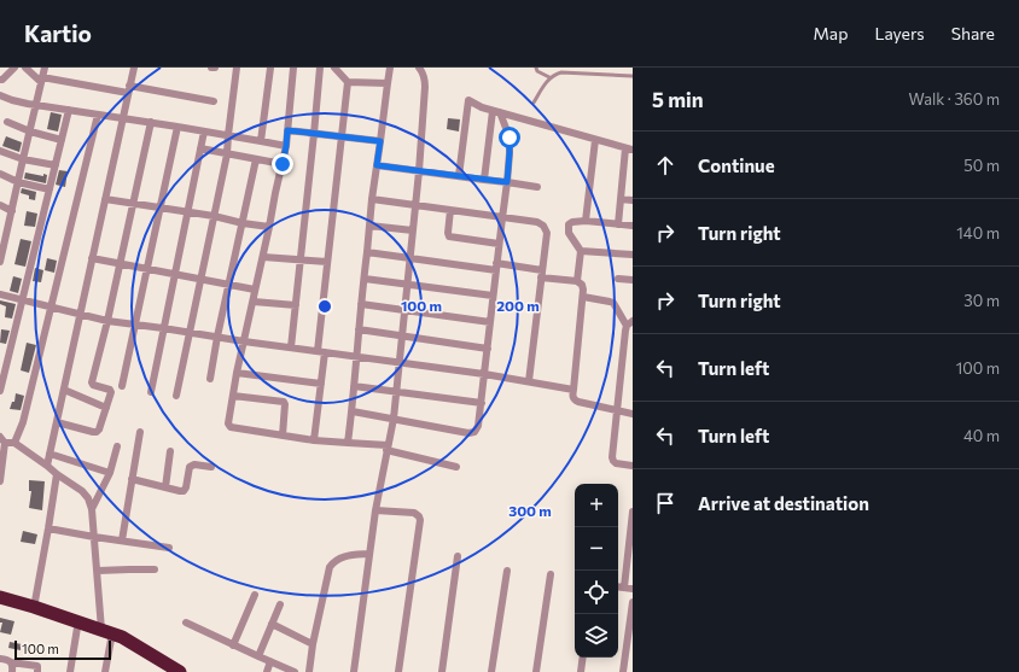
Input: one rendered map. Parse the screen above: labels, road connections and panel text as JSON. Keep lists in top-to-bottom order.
{
  "scale_bar": "100 m",
  "page": {
    "header": "Kartio",
    "nav": ["Map", "Layers", "Share"],
    "heading": ["5 min", "Walk · 360 m"],
    "list": [
      ["Continue", "50 m"],
      ["Turn right", "140 m"],
      ["Turn right", "30 m"],
      ["Turn left", "100 m"],
      ["Turn left", "40 m"],
      "Arrive at destination"
    ],
    "map_buttons": ["+", "−"],
    "scale": "100 m"
  },
  "rings": ["100 m", "200 m", "300 m"]
}
